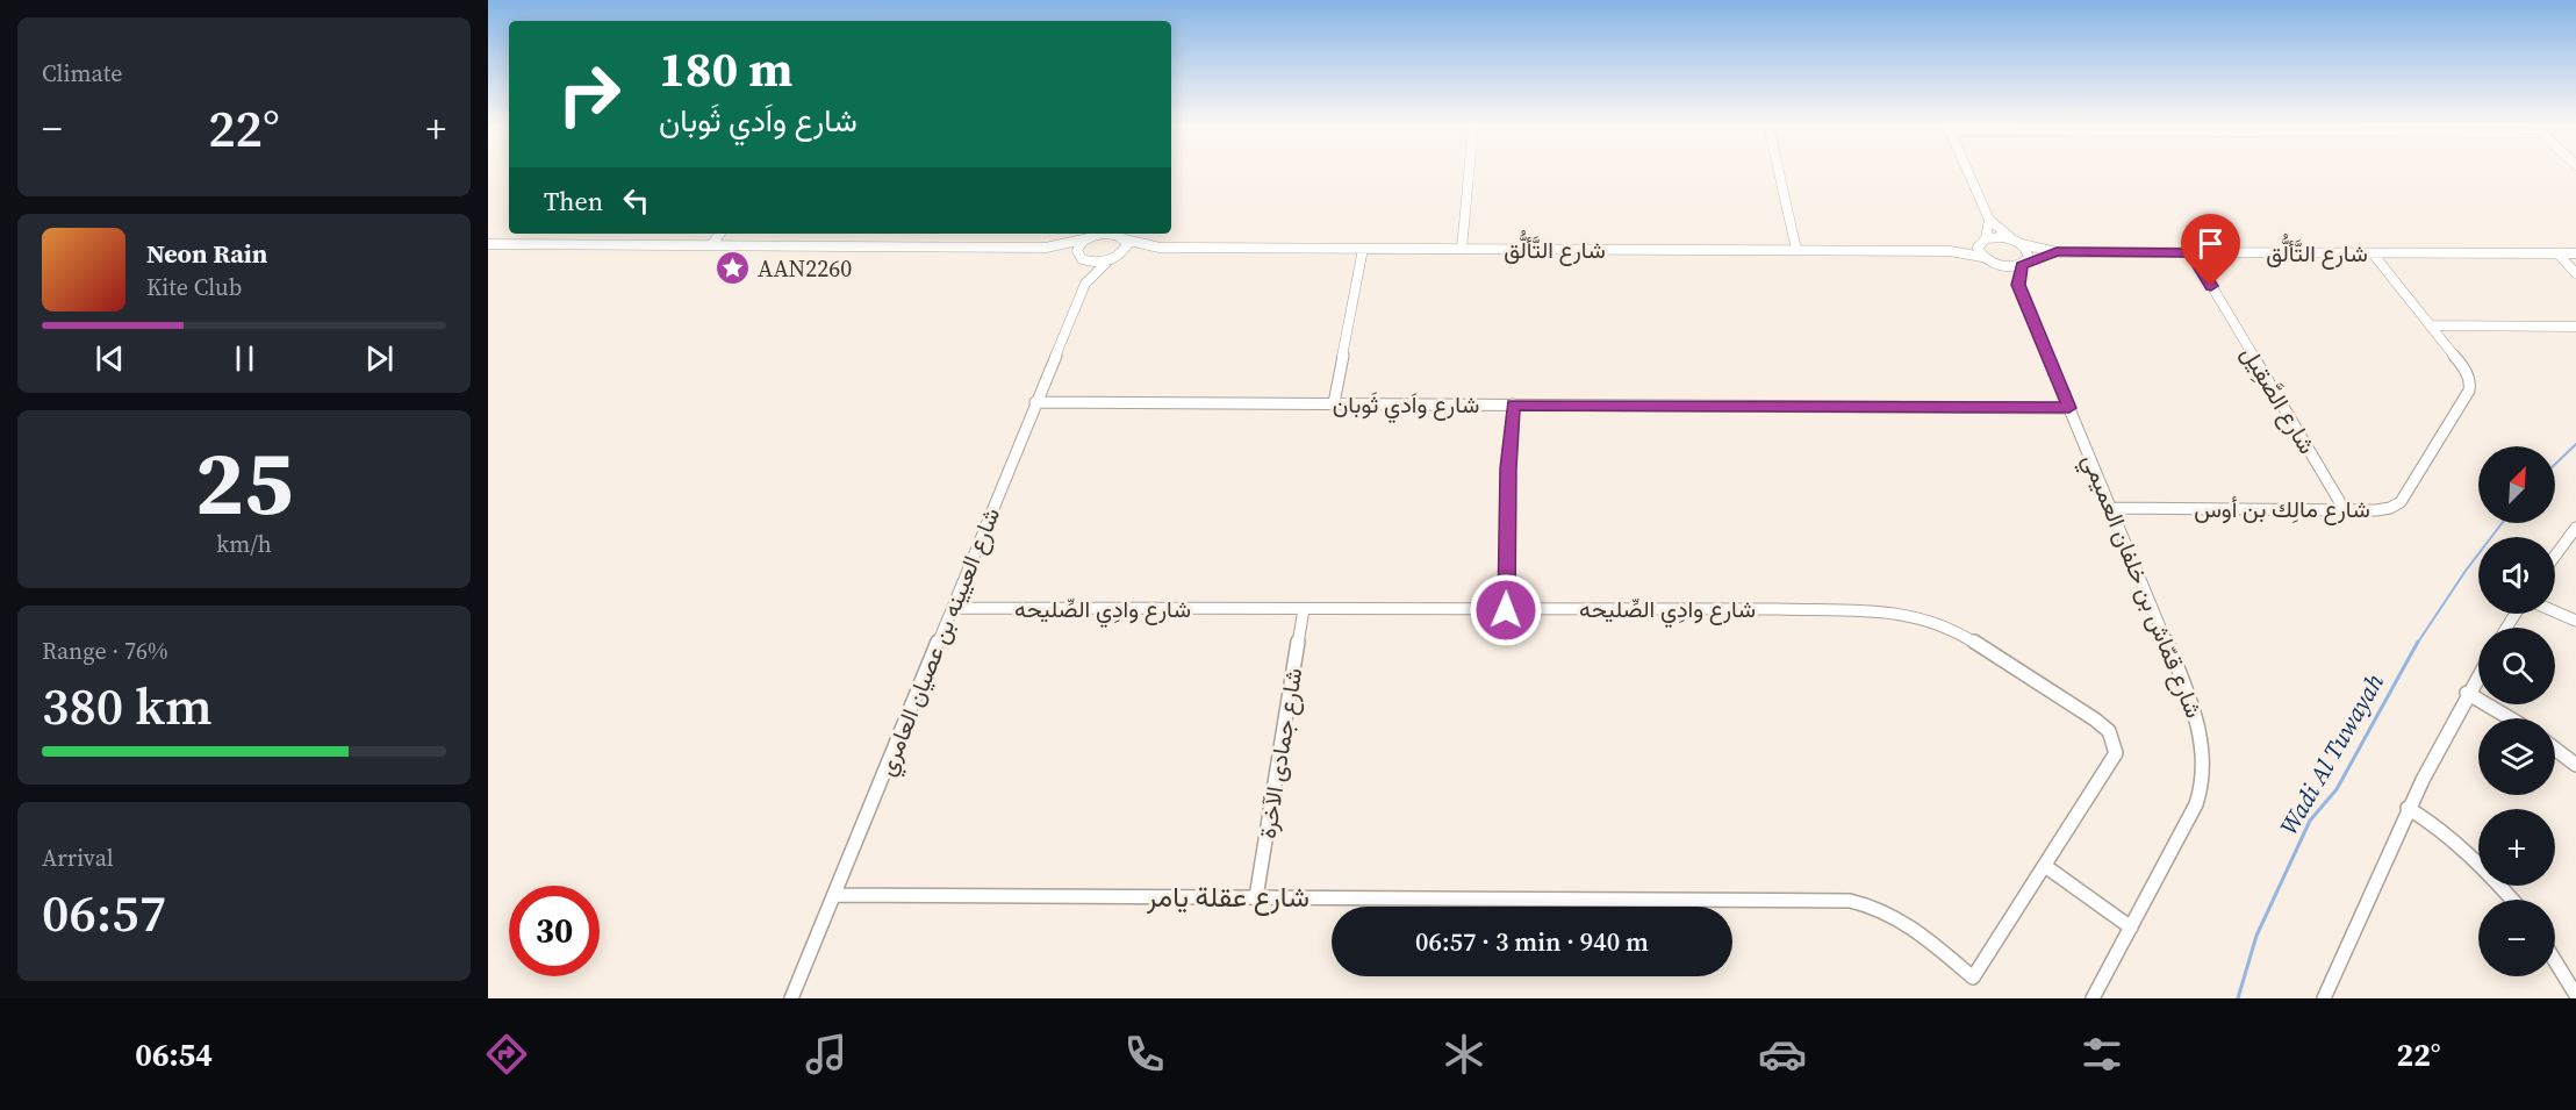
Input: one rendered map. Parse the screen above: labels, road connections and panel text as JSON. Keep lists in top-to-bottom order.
{
  "streets": {
    "street": [
      "شارع التَّألُّق",
      "شارع الصَّقِيل",
      "شارع واَدي ثَوبان",
      "شارع مالِك بن أوس",
      "شارع قمّاش بن خلفان العميمي",
      "شارع وادِي الصِّليحه",
      "شارع العيينه بن عصيان العامري",
      "شارع جمادى الآخرة",
      "شارع عقلة يامر"
    ]
  },
  "crossings": [
    ["شارع التَّألُّق", "شارع الصَّقِيل"],
    ["شارع التَّألُّق", "شارع مالِك بن أوس"],
    ["شارع التَّألُّق", "شارع قمّاش بن خلفان العميمي"],
    ["شارع التَّألُّق", "شارع العيينه بن عصيان العامري"],
    ["شارع الصَّقِيل", "شارع مالِك بن أوس"],
    ["شارع واَدي ثَوبان", "شارع قمّاش بن خلفان العميمي"],
    ["شارع واَدي ثَوبان", "شارع العيينه بن عصيان العامري"],
    ["شارع مالِك بن أوس", "شارع قمّاش بن خلفان العميمي"],
    ["شارع وادِي الصِّليحه", "شارع العيينه بن عصيان العامري"],
    ["شارع وادِي الصِّليحه", "شارع جمادى الآخرة"],
    ["شارع وادِي الصِّليحه", "شارع عقلة يامر"],
    ["شارع العيينه بن عصيان العامري", "شارع عقلة يامر"],
    ["شارع جمادى الآخرة", "شارع عقلة يامر"]
  ],
  "water": ["Wadi Al Tuwayah"],
  "places": {
    "place": ["AAN2260"]
  },
  "north": "top right",
  "page": {
    "tile": [
      "Climate",
      ["25", "km/h"],
      ["Range · 76%", "380 km"],
      ["Arrival", "06:57"]
    ],
    "turn": ["180 m", "شارع واَدي ثَوبان"],
    "heat": ["−", "22°", "+"],
    "then": "Then",
    "song": ["Neon Rain", "Kite Club"],
    "map_buttons": ["+", "−"],
    "limit": "30",
    "trip": "06:57 · 3 min · 940 m",
    "tabs": ["06:54", "22°"]
  }
}
